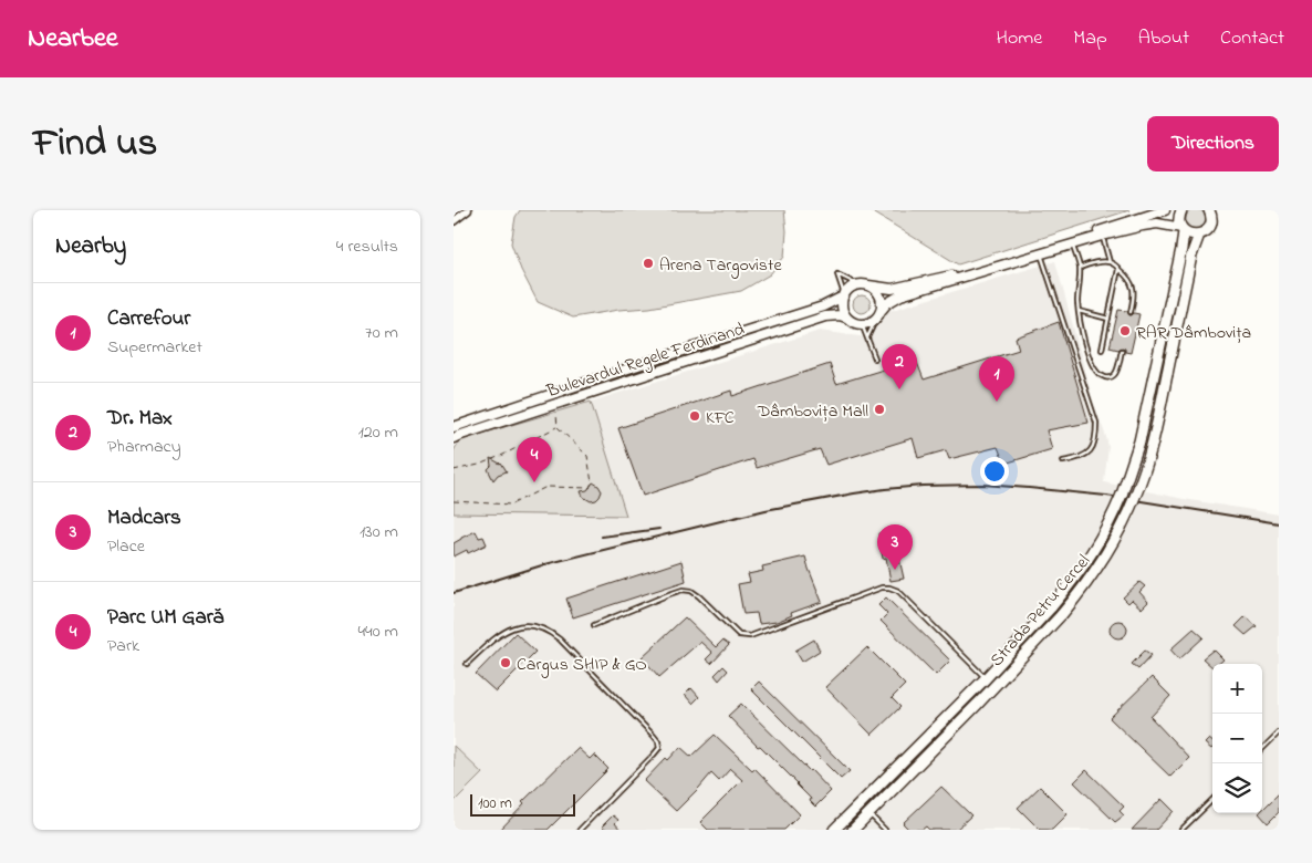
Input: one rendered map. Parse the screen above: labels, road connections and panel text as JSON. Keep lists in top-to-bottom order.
{
  "streets": {
    "main road": ["Bulevardul Regele Ferdinand", "Strada Petru Cercel"]
  },
  "places": [
    "Arena Targoviste",
    "RAR Dâmbovița",
    "Dâmbovița Mall",
    "KFC",
    "Cargus SHIP & GO"
  ],
  "scale_bar": "100 m",
  "page": {
    "header": "Nearbee",
    "nav": [
      "Home",
      "Map",
      "About",
      "Contact"
    ],
    "title": "Find us",
    "buttons": "Directions",
    "heading": ["Nearby", "4 results"],
    "list": [
      {
        "mark": "1",
        "name": "Carrefour",
        "note": "Supermarket",
        "value": "70 m"
      },
      {
        "mark": "2",
        "name": "Dr. Max",
        "note": "Pharmacy",
        "value": "120 m"
      },
      {
        "mark": "3",
        "name": "Madcars",
        "note": "Place",
        "value": "130 m"
      },
      {
        "mark": "4",
        "name": "Parc UM Gară",
        "note": "Park",
        "value": "440 m"
      }
    ],
    "pins": [
      "2",
      "1",
      "4",
      "3"
    ],
    "map_buttons": ["+", "−"],
    "scale": "100 m"
  }
}
